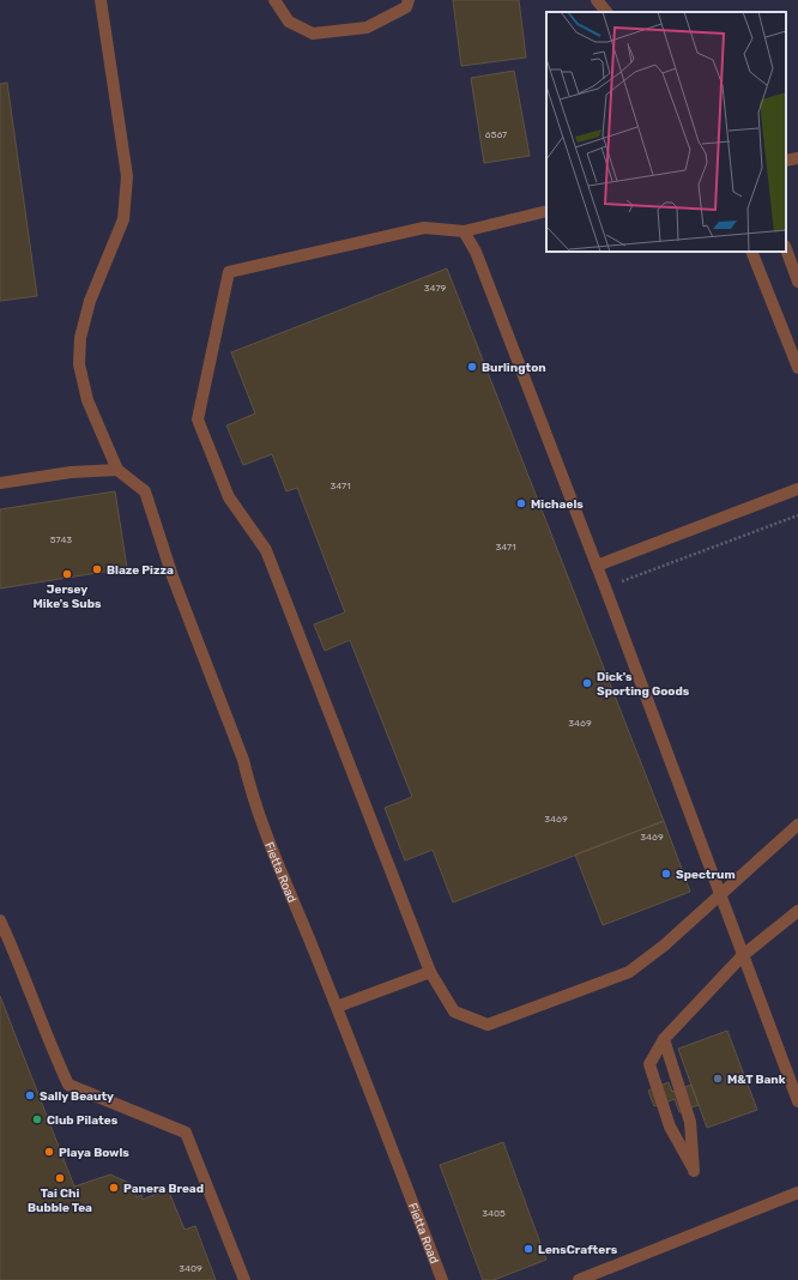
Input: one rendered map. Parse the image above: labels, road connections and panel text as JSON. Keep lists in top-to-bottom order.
{
  "streets": {
    "lane": ["Fietta Road"]
  },
  "places": [
    "Burlington",
    "Michaels",
    "Blaze Pizza",
    "Jersey Mike's Subs",
    "Dick's Sporting Goods",
    "Spectrum",
    "M&T Bank",
    "Sally Beauty",
    "Club Pilates",
    "Playa Bowls",
    "Tai Chi Bubble Tea",
    "Panera Bread",
    "LensCrafters"
  ],
  "house_numbers": [
    "6567",
    "3479",
    "3471",
    "5743",
    "3471",
    "3469",
    "3469",
    "3469",
    "3405",
    "3409"
  ]
}
